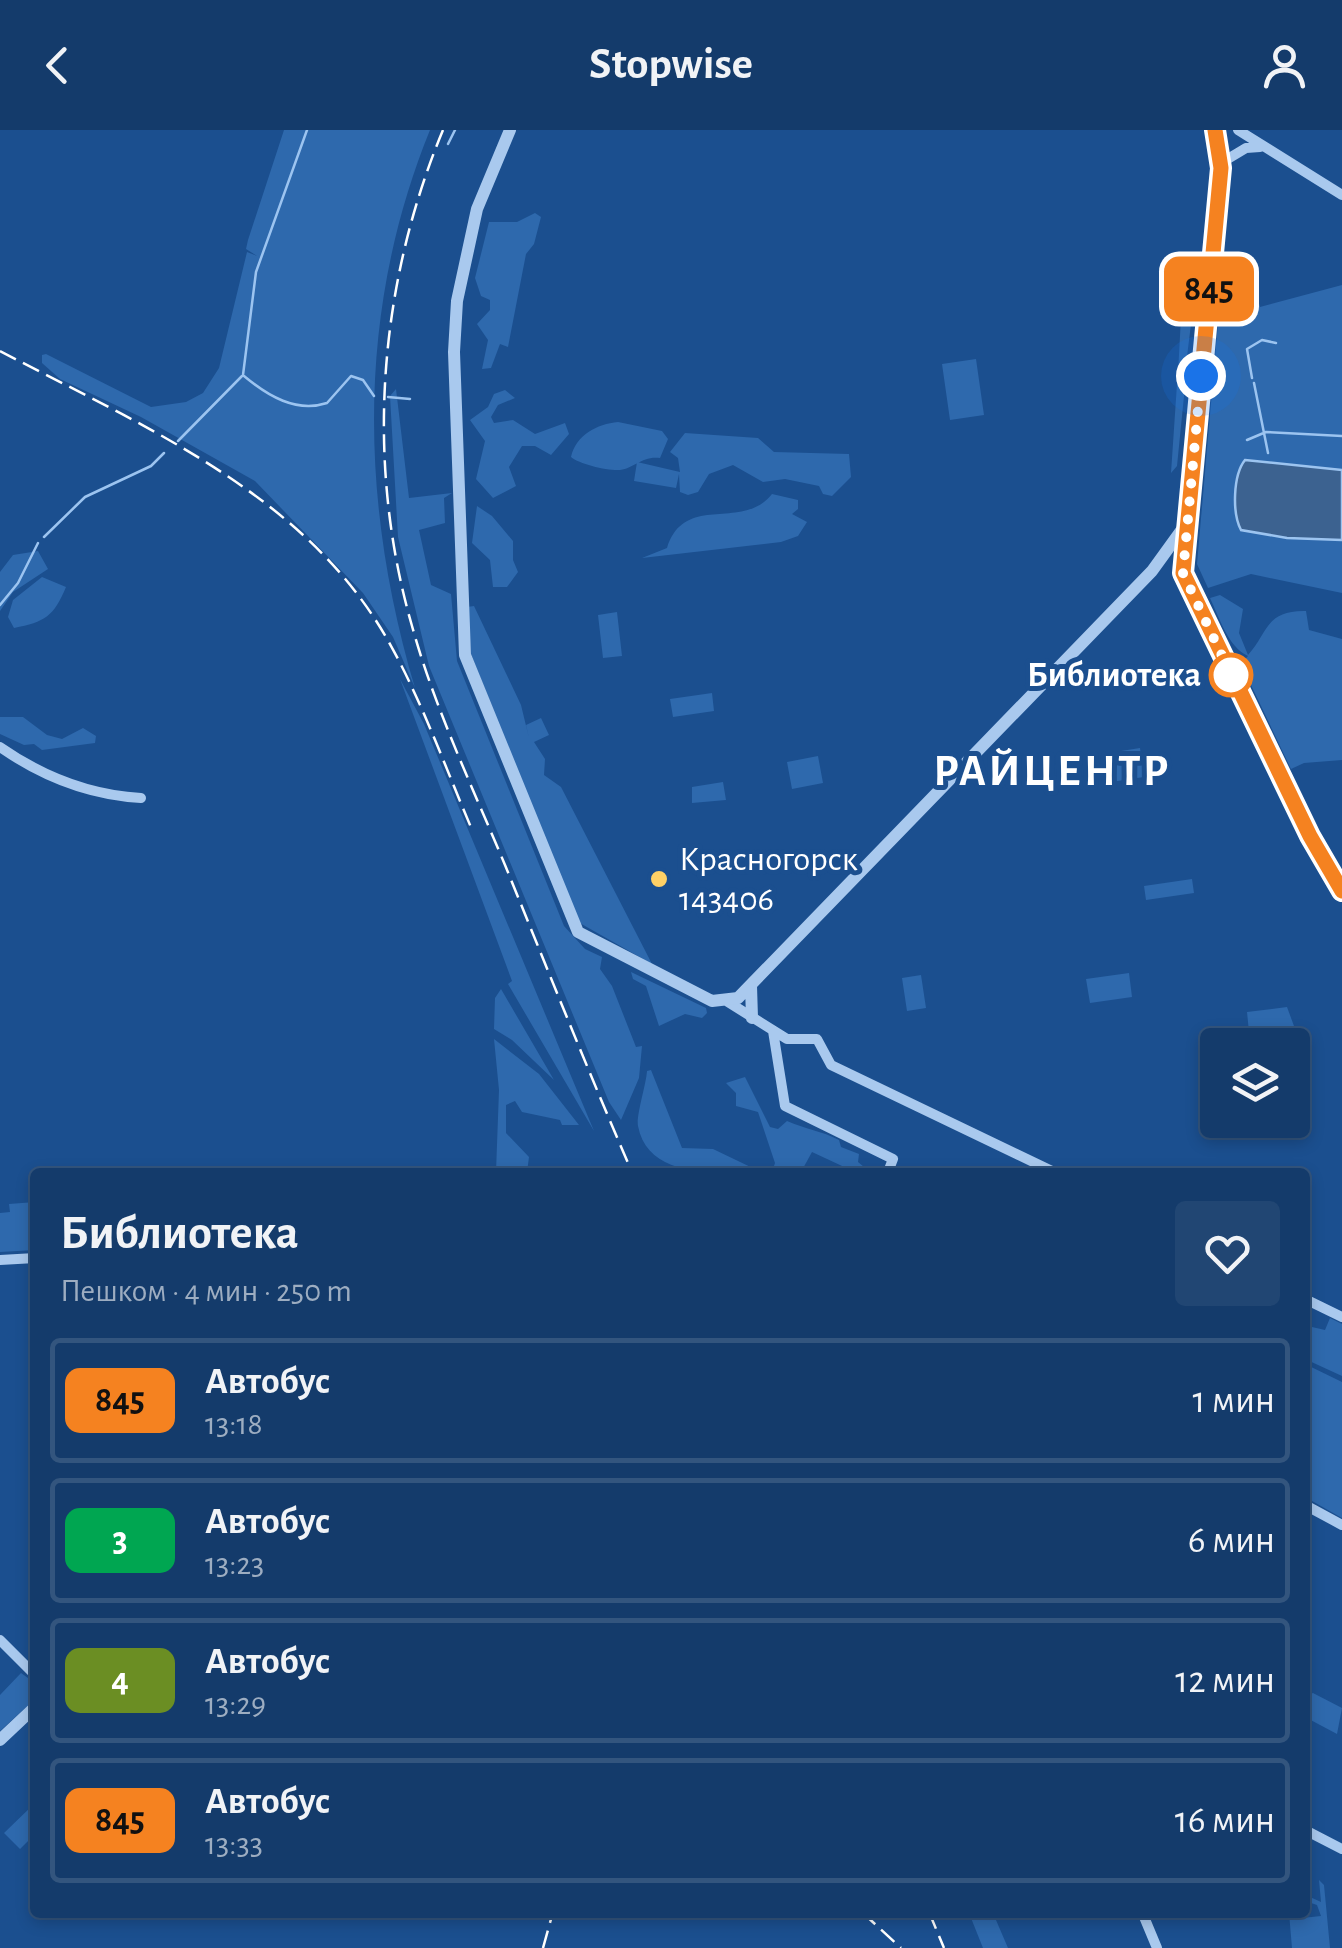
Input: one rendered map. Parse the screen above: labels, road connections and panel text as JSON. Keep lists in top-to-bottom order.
{
  "districts": ["РАЙЦЕНТР"],
  "places": ["Библиотека", "Красногорск 143406"],
  "lines": ["bus line 845"],
  "page": {
    "header": "Stopwise",
    "on_map": "845",
    "heading": ["Библиотека", "Пешком · 4 мин · 250 m"],
    "list": [
      {
        "mark": "845",
        "name": "Автобус",
        "note": "13:18",
        "value": "1 мин"
      },
      {
        "mark": "3",
        "name": "Автобус",
        "note": "13:23",
        "value": "6 мин"
      },
      {
        "mark": "4",
        "name": "Автобус",
        "note": "13:29",
        "value": "12 мин"
      },
      {
        "mark": "845",
        "name": "Автобус",
        "note": "13:33",
        "value": "16 мин"
      }
    ]
  }
}
